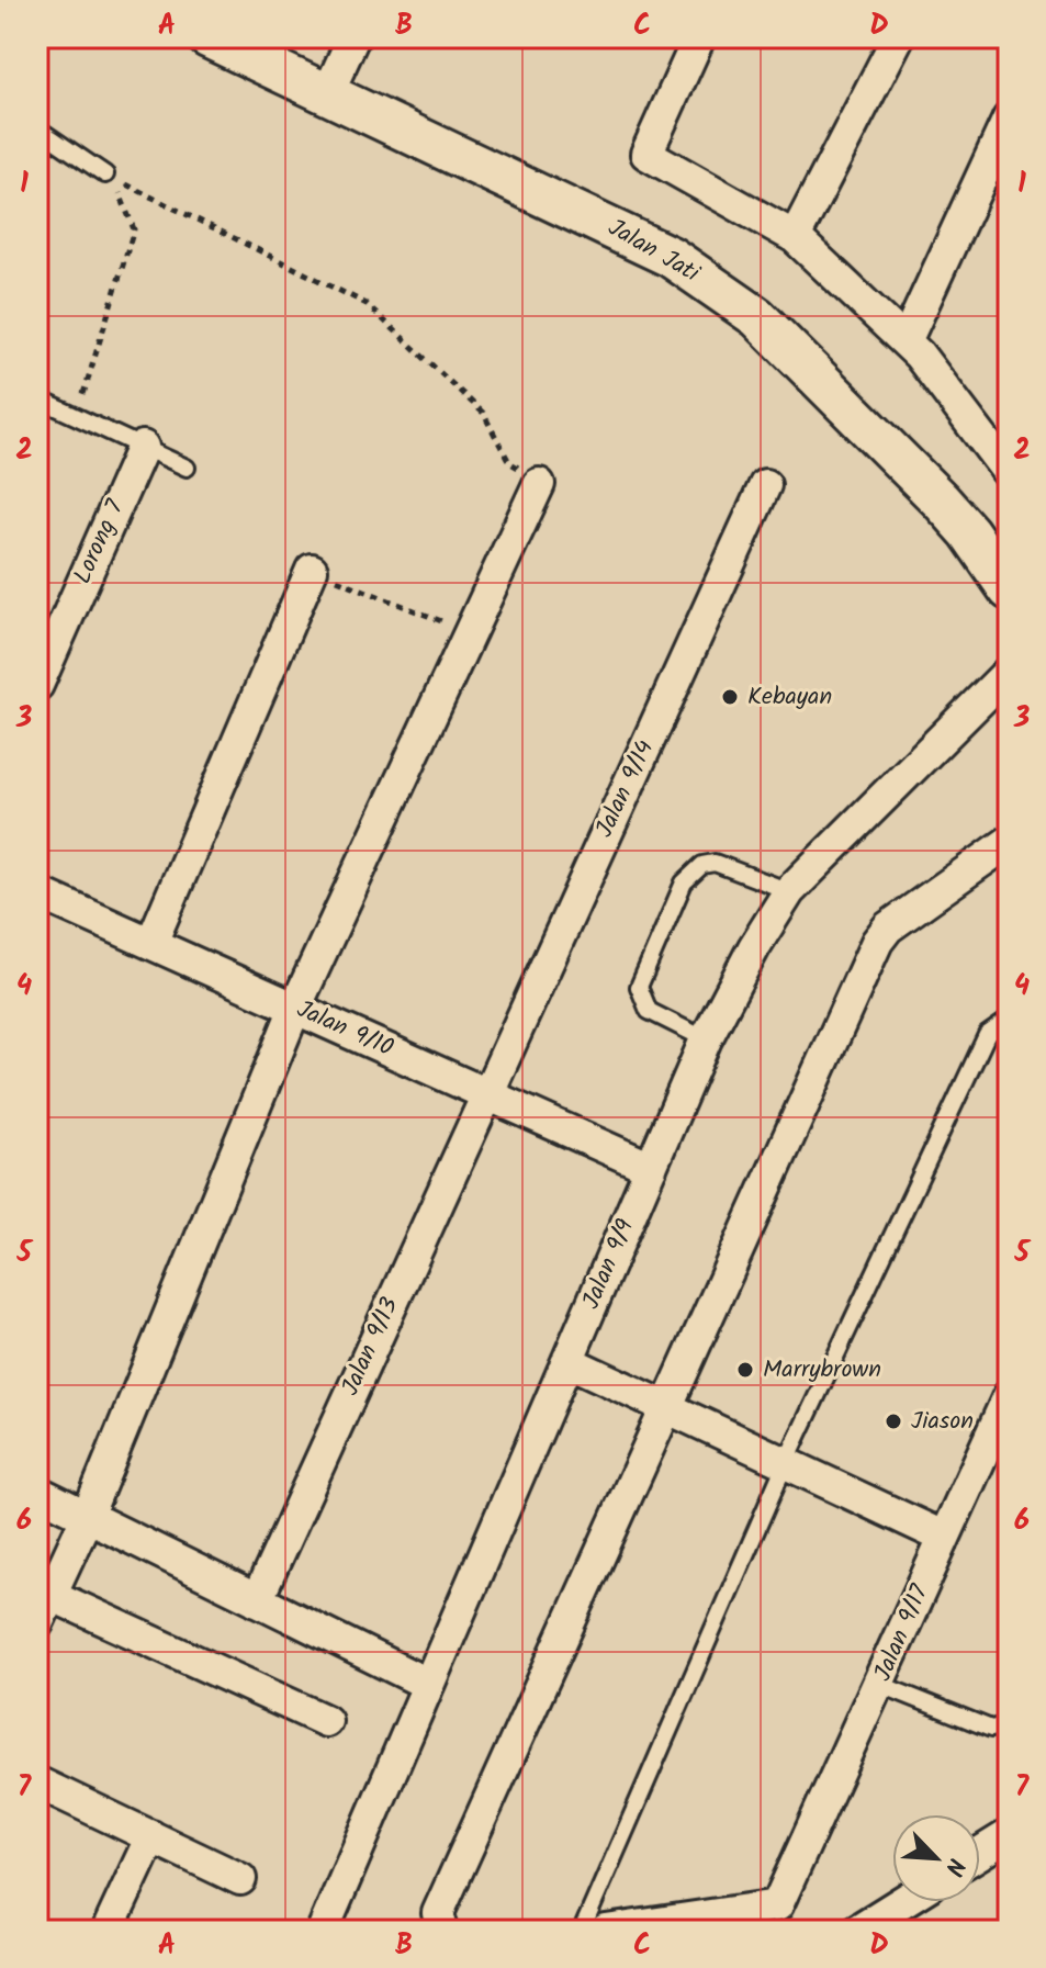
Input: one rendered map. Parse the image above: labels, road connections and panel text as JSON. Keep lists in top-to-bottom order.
{
  "streets": {
    "street": [
      "Jalan Jati",
      "Lorong 7",
      "Jalan 9/14",
      "Jalan 9/10",
      "Jalan 9/9",
      "Jalan 9/13",
      "Jalan 9/17"
    ]
  },
  "crossings": [
    ["Jalan 9/14", "Jalan 9/10"],
    ["Jalan 9/14", "Jalan 9/13"],
    ["Jalan 9/10", "Jalan 9/9"],
    ["Jalan 9/10", "Jalan 9/13"]
  ],
  "places": ["Kebayan", "Marrybrown", "Jiason"],
  "north": "bottom right",
  "grid": {
    "columns": [
      "A",
      "B",
      "C",
      "D"
    ],
    "rows": [
      "1",
      "2",
      "3",
      "4",
      "5",
      "6",
      "7"
    ]
  }
}
